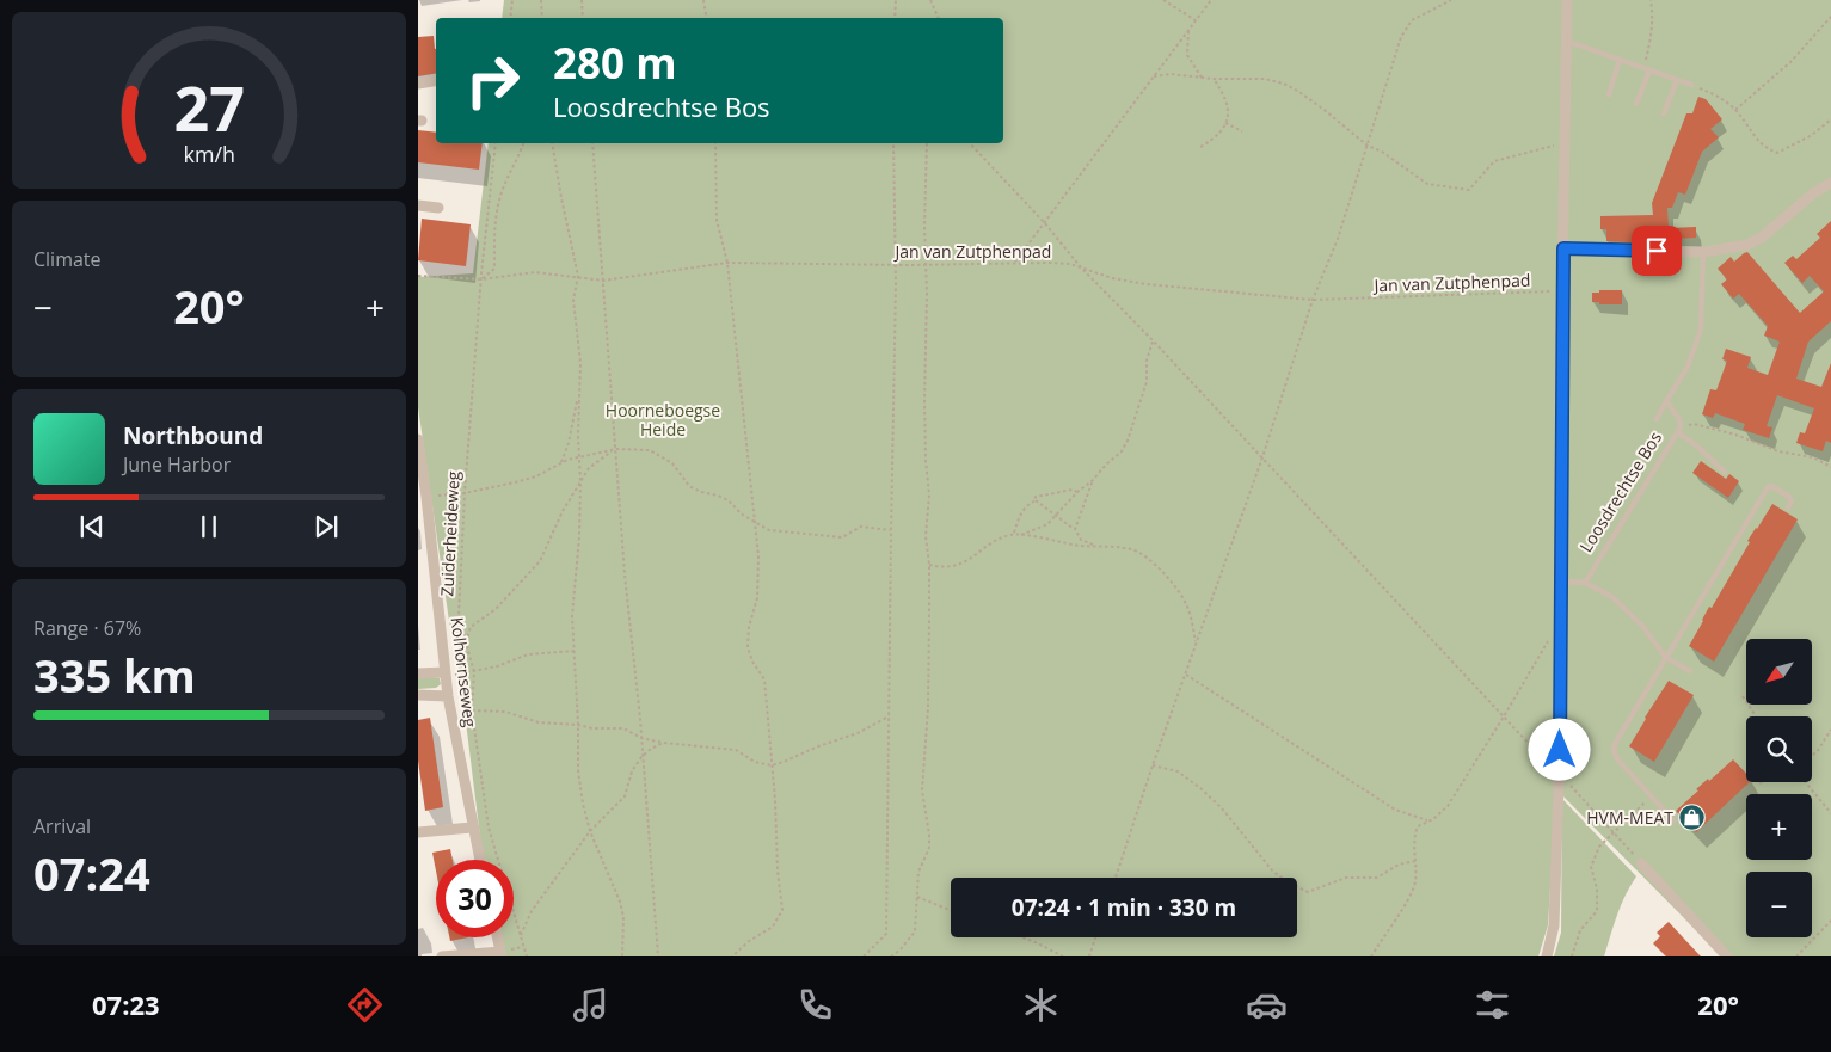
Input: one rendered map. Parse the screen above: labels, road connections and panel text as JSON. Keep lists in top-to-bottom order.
{
  "streets": {
    "street": ["Loosdrechtse Bos", "Kolhornseweg"],
    "path": ["Jan van Zutphenpad", "Zuiderheideweg"]
  },
  "crossings": [
    ["Jan van Zutphenpad", "Loosdrechtse Bos"],
    ["Jan van Zutphenpad", "Zuiderheideweg"]
  ],
  "parks": ["Hoorneboegse Heide"],
  "places": {
    "shop": ["HVM-MEAT"]
  },
  "north": "bottom left",
  "page": {
    "turn": ["280 m", "Loosdrechtse Bos"],
    "tile": [
      "Climate",
      ["Range · 67%", "335 km"],
      ["Arrival", "07:24"]
    ],
    "heat": ["−", "20°", "+"],
    "song": ["Northbound", "June Harbor"],
    "map_buttons": ["+", "−"],
    "limit": "30",
    "trip": "07:24 · 1 min · 330 m",
    "tabs": ["07:23", "20°"],
    "gauge": ["27", "km/h"]
  }
}
